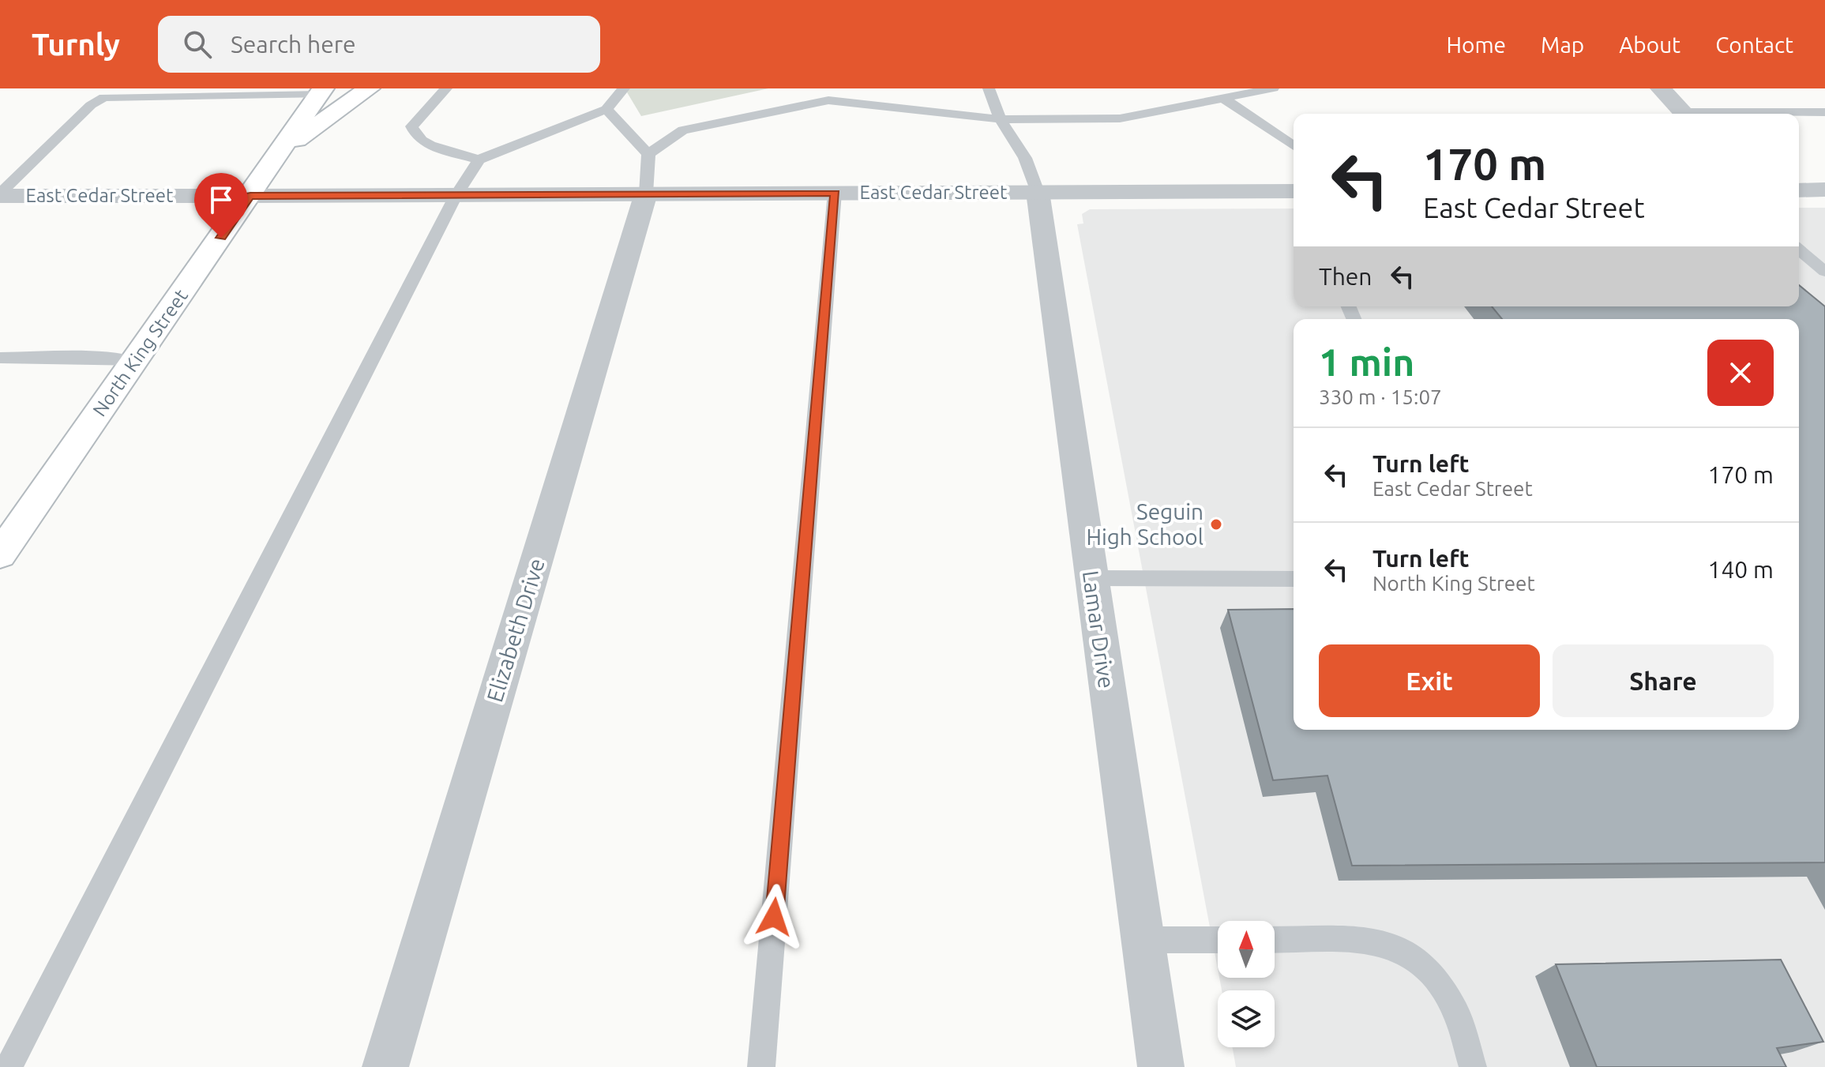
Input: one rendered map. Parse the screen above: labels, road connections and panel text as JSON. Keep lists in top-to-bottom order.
{
  "streets": {
    "main road": ["North King Street"],
    "street": ["East Cedar Street", "Lamar Drive", "Elizabeth Drive"]
  },
  "crossings": [
    ["East Cedar Street", "North King Street"],
    ["East Cedar Street", "Lamar Drive"],
    ["East Cedar Street", "Elizabeth Drive"]
  ],
  "places": ["Seguin High School"],
  "north": "top",
  "page": {
    "header": "Turnly",
    "search": "Search here",
    "nav": [
      "Home",
      "Map",
      "About",
      "Contact"
    ],
    "turn": ["170 m", "East Cedar Street"],
    "then": "Then",
    "heading": ["1 min", "330 m · 15:07"],
    "list": [
      {
        "name": "Turn left",
        "note": "East Cedar Street",
        "value": "170 m"
      },
      {
        "name": "Turn left",
        "note": "North King Street",
        "value": "140 m"
      }
    ],
    "buttons": ["Exit", "Share"]
  }
}
